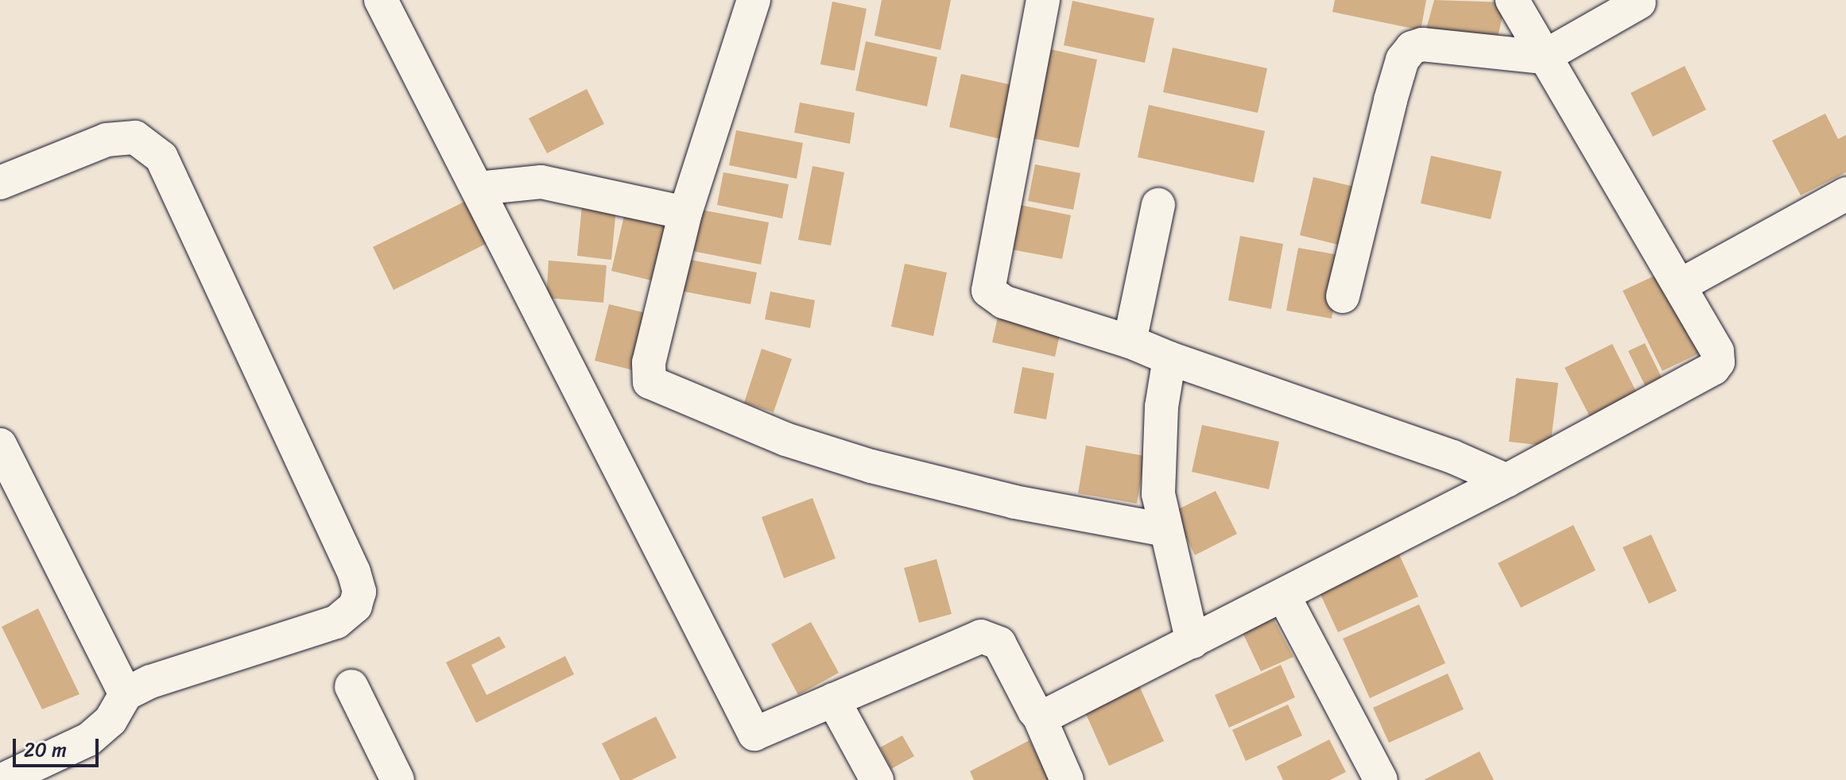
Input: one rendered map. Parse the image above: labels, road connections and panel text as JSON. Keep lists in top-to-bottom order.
{
  "scale_bar": "20 m"
}
